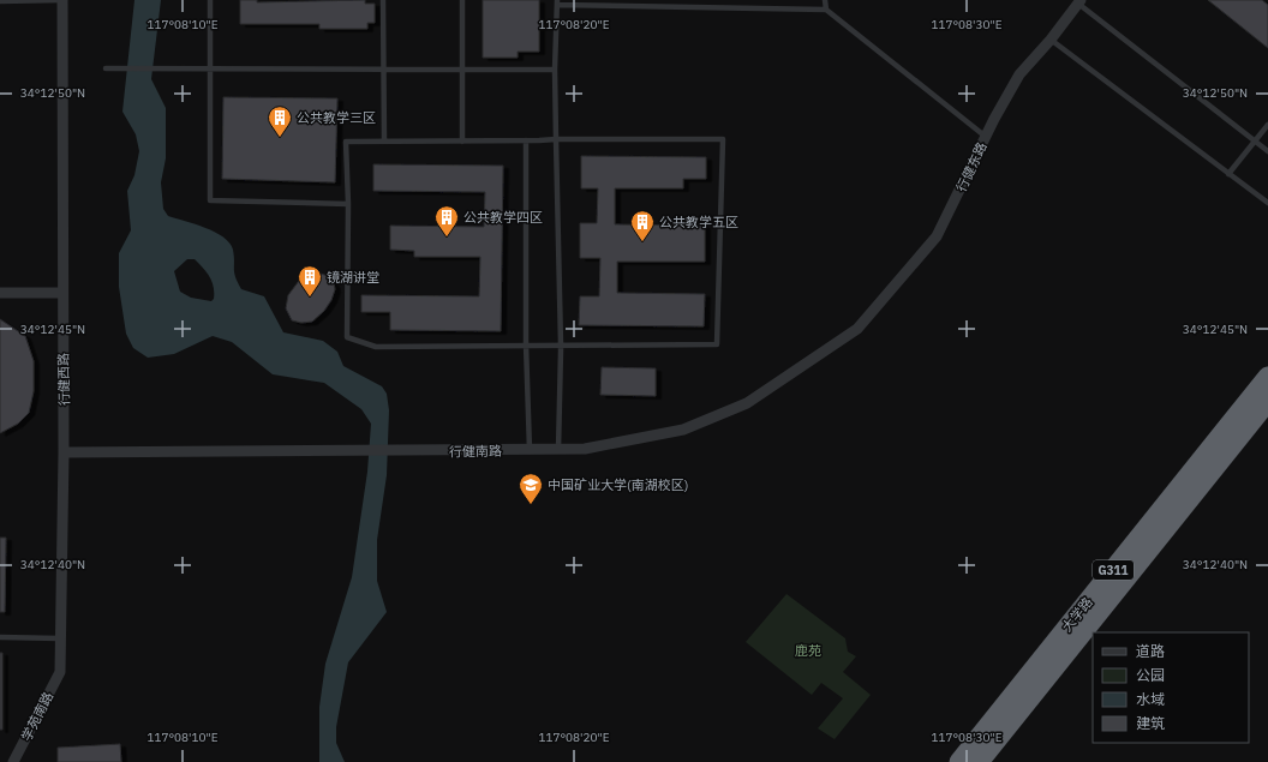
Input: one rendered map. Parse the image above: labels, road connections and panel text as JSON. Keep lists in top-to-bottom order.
{
  "streets": {
    "highway": ["G311", "大学路"],
    "street": [
      "行健东路",
      "行健西路",
      "行健南路",
      "学苑南路"
    ]
  },
  "crossings": [
    ["行健东路", "行健南路"],
    ["行健西路", "行健南路"],
    ["行健西路", "学苑南路"]
  ],
  "parks": ["鹿苑"],
  "places": {
    "building": [
      "公共教学三区",
      "公共教学四区",
      "公共教学五区",
      "镜湖讲堂"
    ],
    "school or university": ["中国矿业大学(南湖校区)"]
  },
  "legend": [
    "道路",
    "公园",
    "水域",
    "建筑"
  ],
  "coordinates": [
    "117°08'10\"E",
    "117°08'20\"E",
    "117°08'30\"E",
    "34°12'50\"N",
    "34°12'45\"N",
    "34°12'40\"N"
  ]
}
